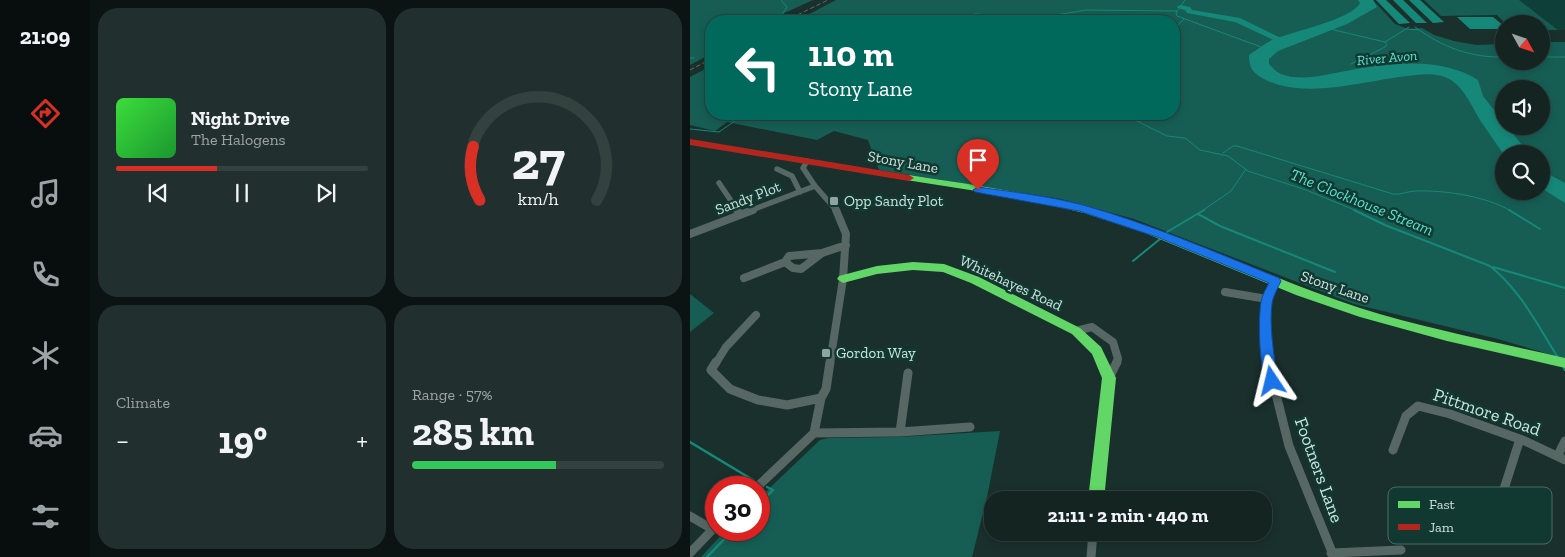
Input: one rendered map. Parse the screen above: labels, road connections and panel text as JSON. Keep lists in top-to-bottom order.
{
  "streets": {
    "main road": ["Stony Lane", "Whitehayes Road"],
    "street": ["Sandy Plot", "Pittmore Road", "Footners Lane"]
  },
  "crossings": [
    ["Stony Lane", "Footners Lane"]
  ],
  "water": ["River Avon", "The Clockhouse Stream"],
  "places": {
    "transit": ["Opp Sandy Plot", "Gordon Way"]
  },
  "legend": ["Fast", "Jam"],
  "north": "bottom right",
  "page": {
    "tabs": "21:09",
    "turn": ["110 m", "Stony Lane"],
    "song": ["Night Drive", "The Halogens"],
    "tile": [
      "Climate",
      ["Range · 57%", "285 km"]
    ],
    "heat": ["−", "19°", "+"],
    "limit": "30",
    "trip": "21:11 · 2 min · 440 m",
    "gauge": ["27", "km/h"]
  }
}
